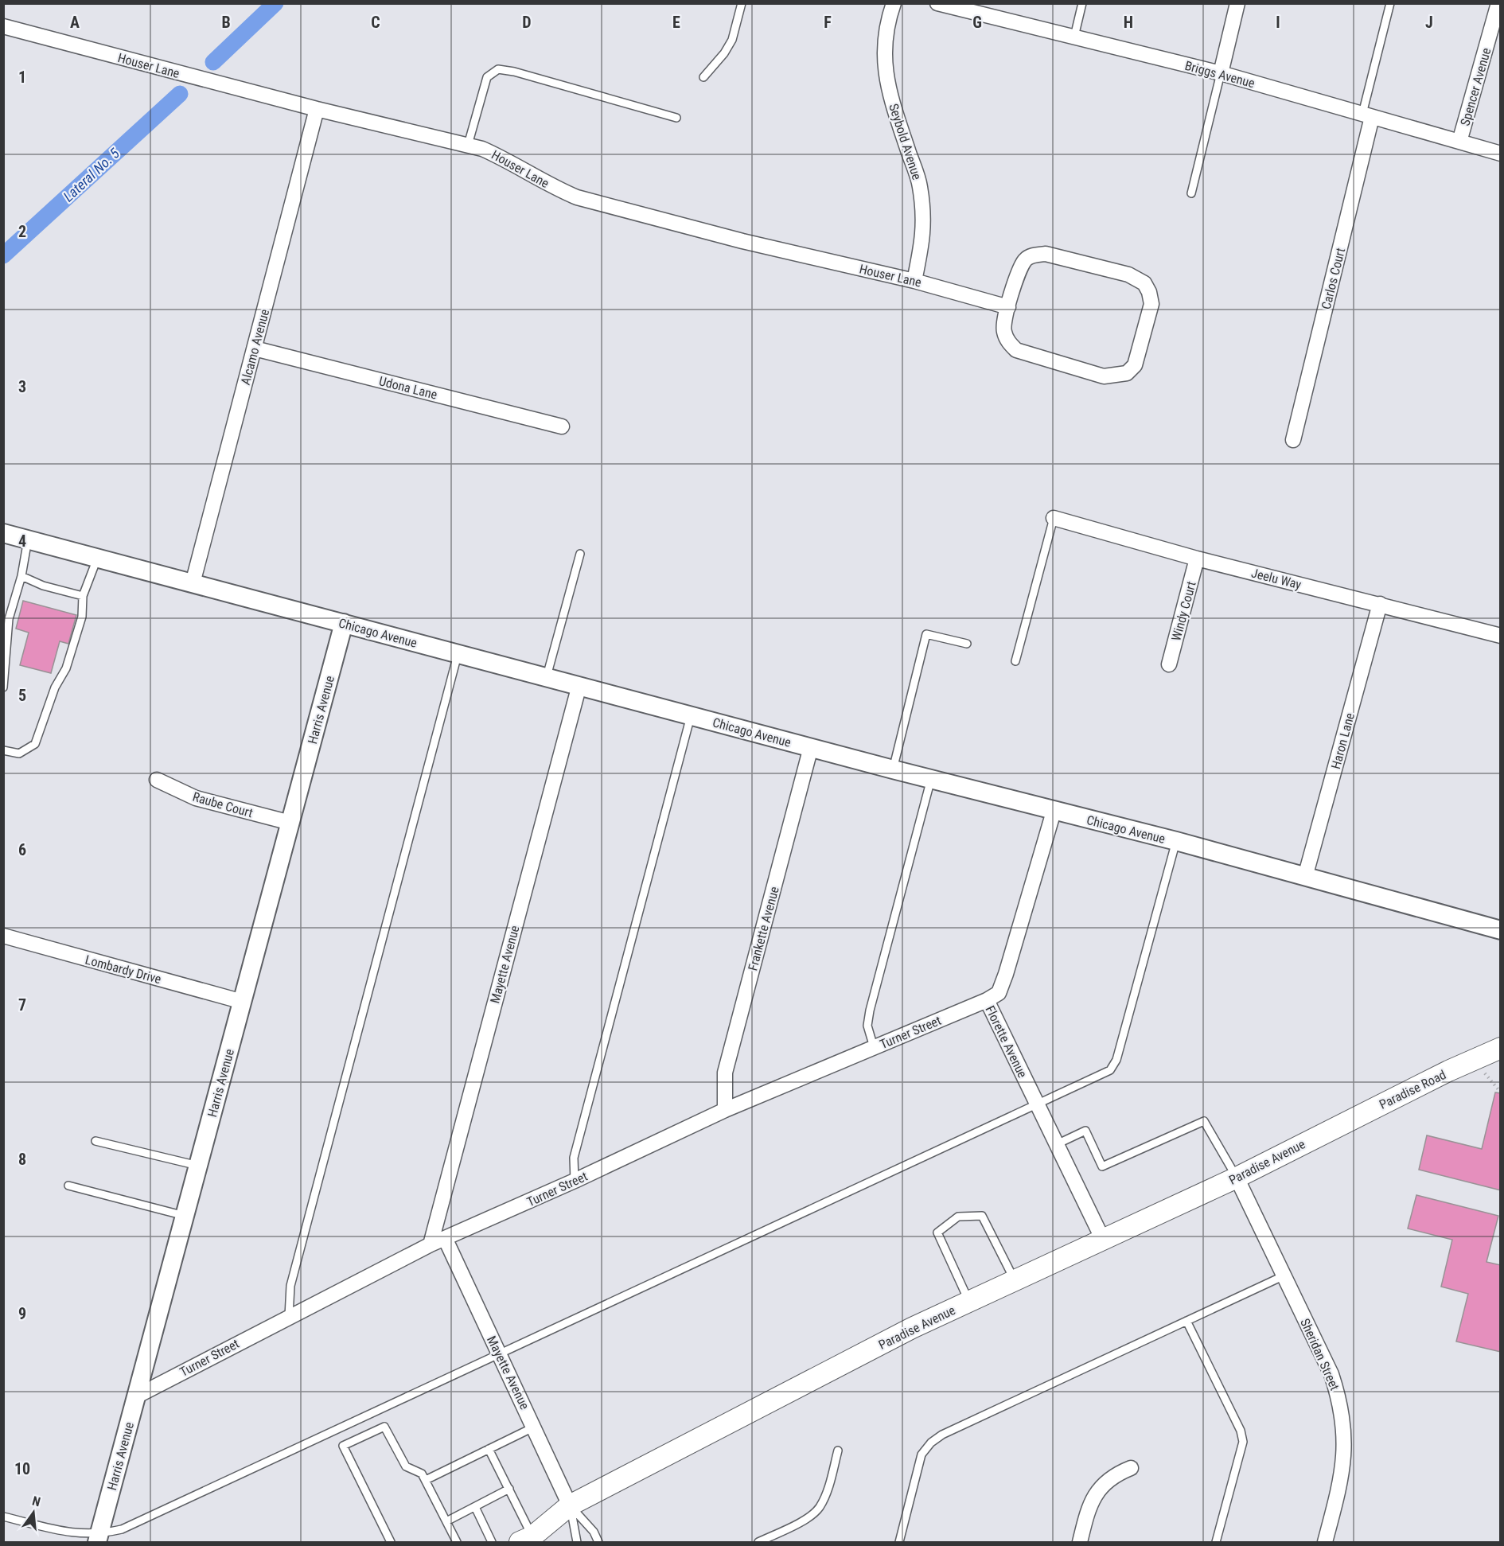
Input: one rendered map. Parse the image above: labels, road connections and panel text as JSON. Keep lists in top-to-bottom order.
{
  "streets": {
    "main road": ["Paradise Road", "Paradise Avenue"],
    "street": [
      "Houser Lane",
      "Briggs Avenue",
      "Spencer Avenue",
      "Seybold Avenue",
      "Carlos Court",
      "Alcamo Avenue",
      "Udona Lane",
      "Jeelu Way",
      "Windy Court",
      "Chicago Avenue",
      "Harris Avenue",
      "Haron Lane",
      "Raube Court",
      "Frankette Avenue",
      "Mayette Avenue",
      "Lombardy Drive",
      "Turner Street",
      "Florette Avenue",
      "Sheridan Street"
    ]
  },
  "crossings": [
    ["Houser Lane", "Seybold Avenue"],
    ["Houser Lane", "Alcamo Avenue"],
    ["Briggs Avenue", "Spencer Avenue"],
    ["Briggs Avenue", "Carlos Court"],
    ["Alcamo Avenue", "Udona Lane"],
    ["Alcamo Avenue", "Chicago Avenue"],
    ["Jeelu Way", "Windy Court"],
    ["Jeelu Way", "Haron Lane"],
    ["Chicago Avenue", "Harris Avenue"],
    ["Chicago Avenue", "Haron Lane"],
    ["Chicago Avenue", "Frankette Avenue"],
    ["Chicago Avenue", "Mayette Avenue"],
    ["Chicago Avenue", "Florette Avenue"],
    ["Harris Avenue", "Raube Court"],
    ["Harris Avenue", "Lombardy Drive"],
    ["Harris Avenue", "Turner Street"],
    ["Frankette Avenue", "Turner Street"],
    ["Mayette Avenue", "Turner Street"],
    ["Mayette Avenue", "Paradise Avenue"],
    ["Turner Street", "Florette Avenue"],
    ["Florette Avenue", "Paradise Avenue"],
    ["Paradise Road", "Paradise Avenue"],
    ["Paradise Avenue", "Sheridan Street"]
  ],
  "water": ["Lateral No. 5"],
  "north": "top",
  "grid": {
    "columns": [
      "A",
      "B",
      "C",
      "D",
      "E",
      "F",
      "G",
      "H",
      "I",
      "J"
    ],
    "rows": [
      "1",
      "2",
      "3",
      "4",
      "5",
      "6",
      "7",
      "8",
      "9",
      "10"
    ]
  }
}
